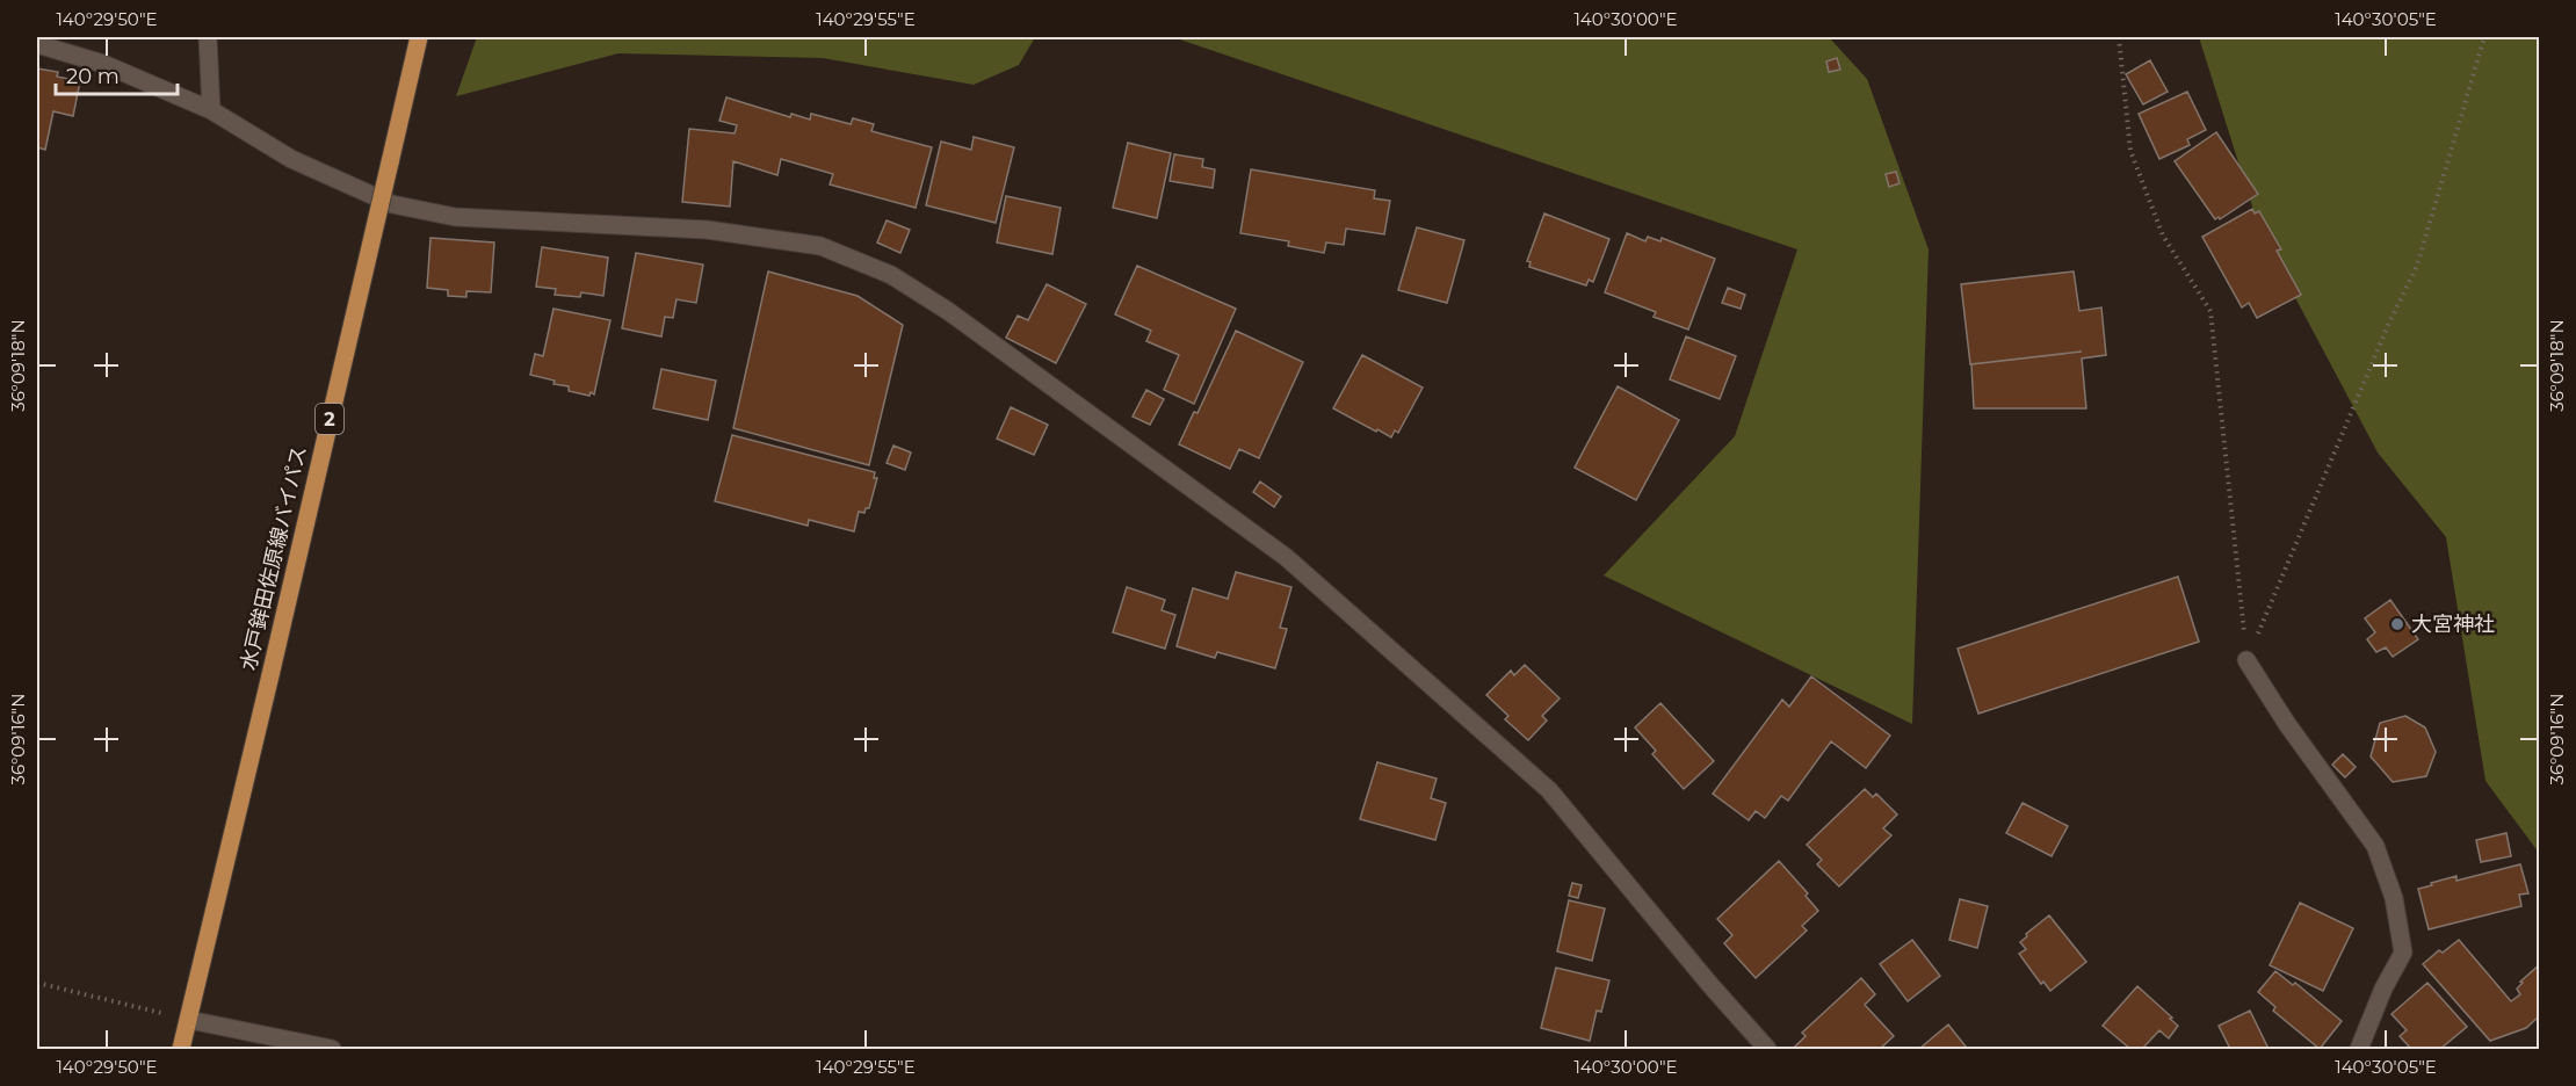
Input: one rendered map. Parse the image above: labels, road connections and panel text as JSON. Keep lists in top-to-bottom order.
{
  "streets": {
    "main road": ["2", "水戸鉾田佐原線バイパス"]
  },
  "places": ["大宮神社"],
  "scale_bar": "20 m",
  "coordinates": [
    "140°29'50\"E",
    "140°29'55\"E",
    "140°30'00\"E",
    "140°30'05\"E",
    "36°09'18\"N",
    "36°09'16\"N"
  ]
}
